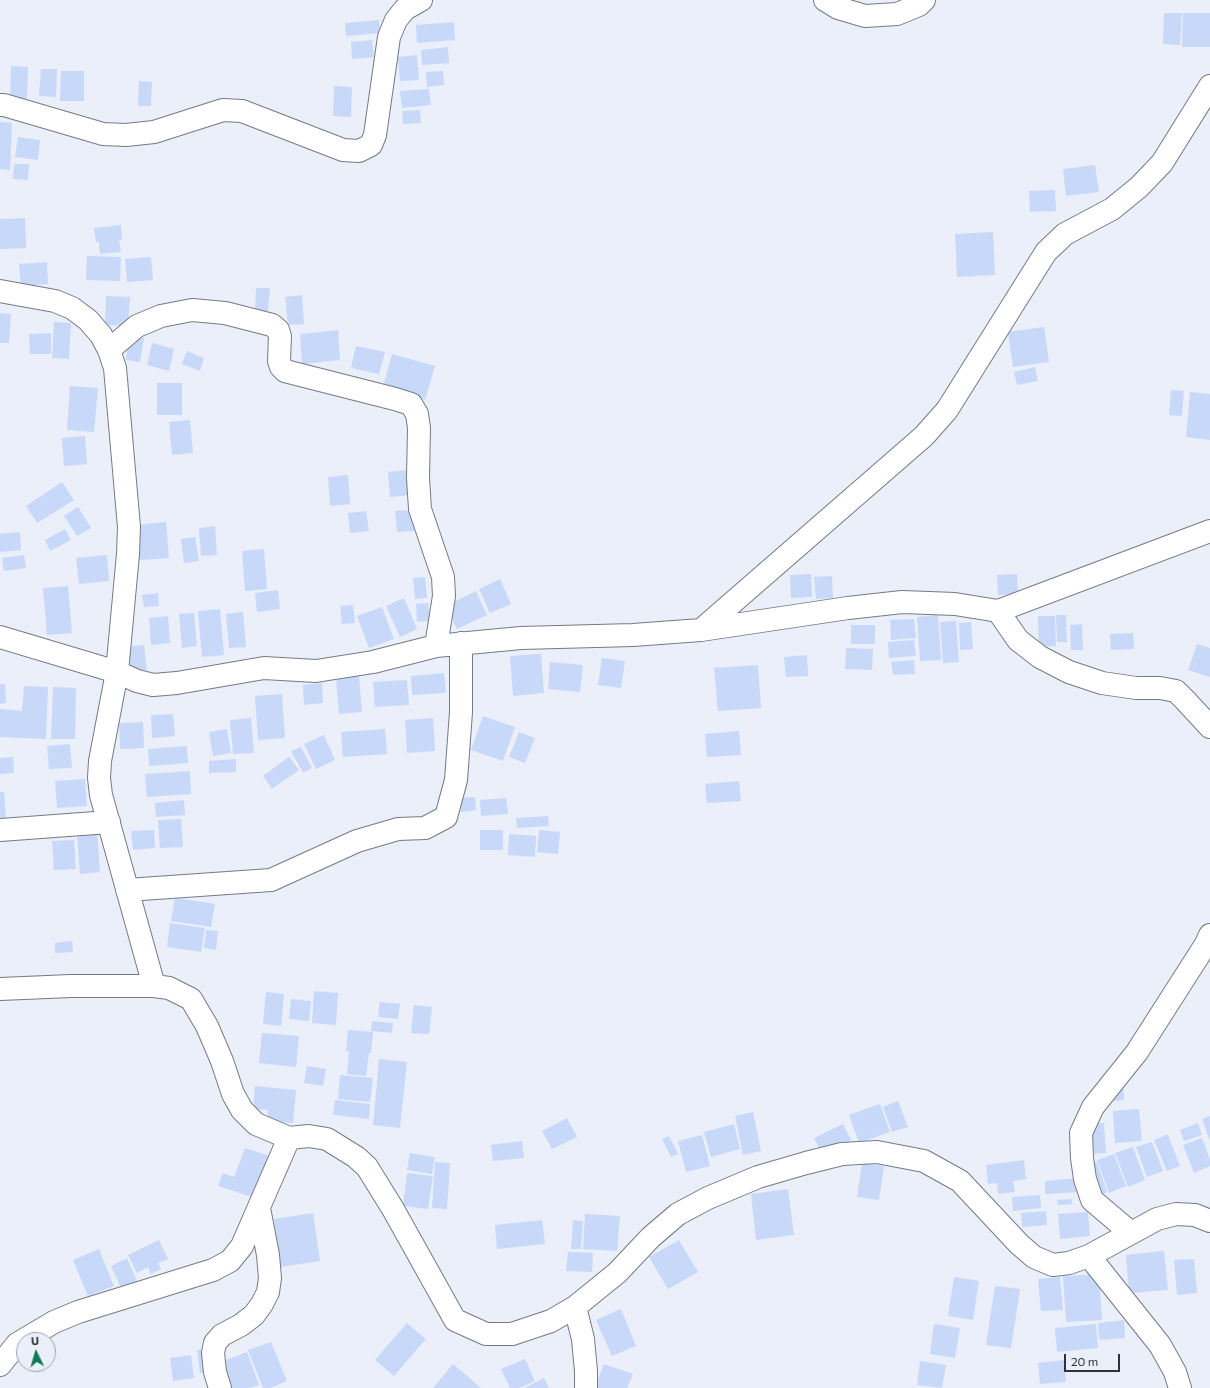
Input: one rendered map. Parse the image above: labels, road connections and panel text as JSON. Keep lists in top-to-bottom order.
{
  "scale_bar": "20 m",
  "north": "top"
}
